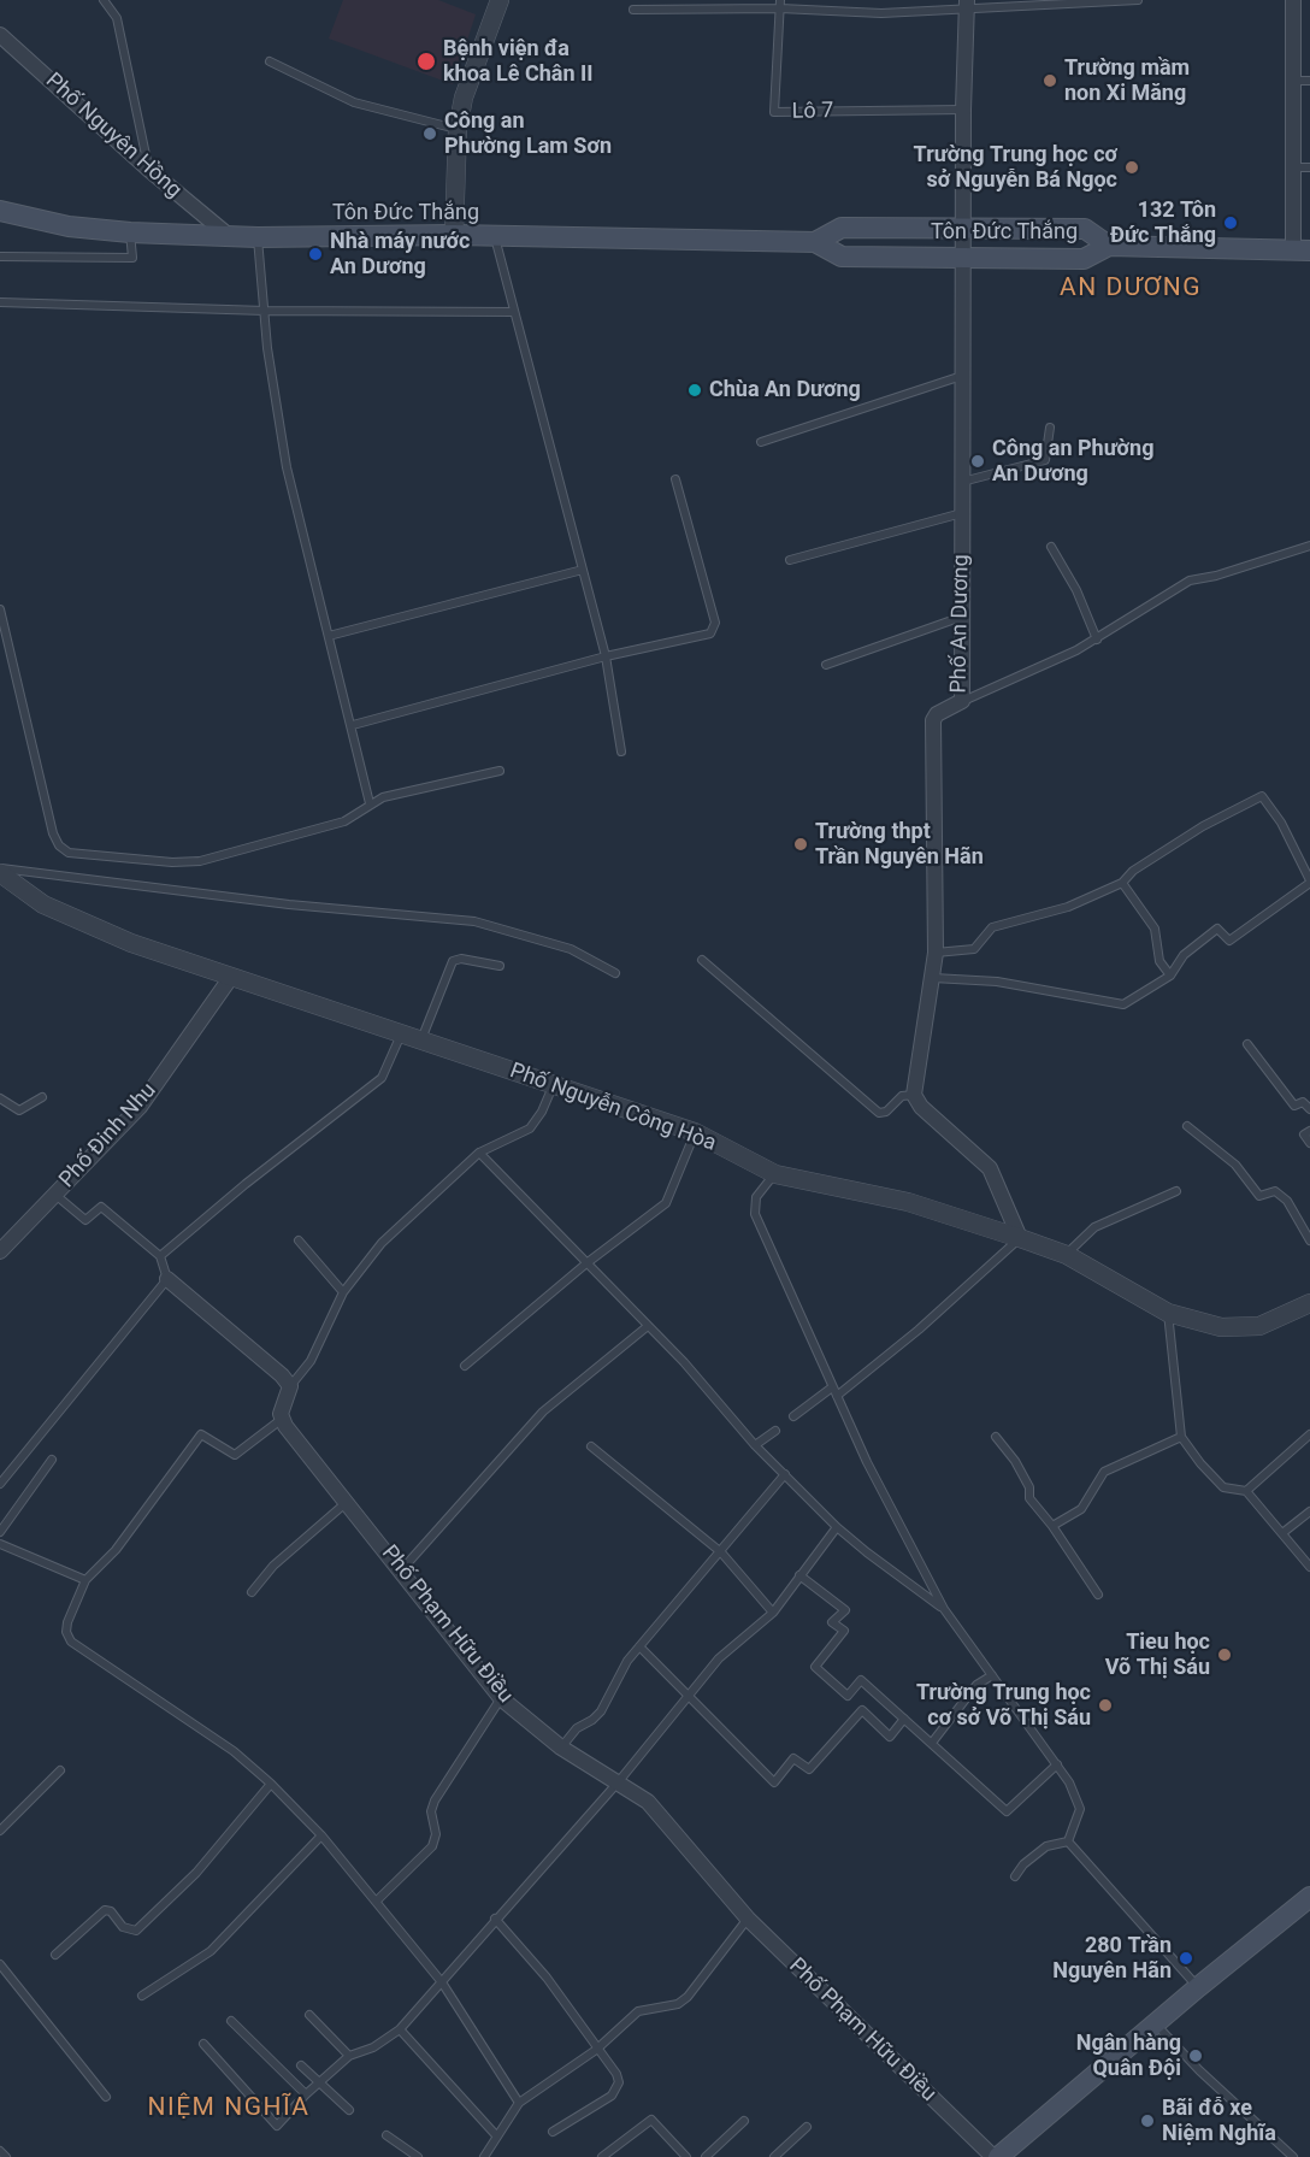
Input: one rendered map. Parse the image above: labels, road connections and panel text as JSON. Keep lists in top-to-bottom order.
{
  "streets": {
    "main road": ["Tôn Đức Thắng"],
    "street": [
      "Phố Nguyên Hồng",
      "Phố An Dương",
      "Phố Nguyễn Công Hòa",
      "Phố Đinh Nhu",
      "Phố Phạm Hữu Điều"
    ],
    "lane": ["Lô 7"]
  },
  "crossings": [
    ["Lô 7", "Phố An Dương"],
    ["Phố Nguyên Hồng", "Tôn Đức Thắng"],
    ["Tôn Đức Thắng", "Phố An Dương"],
    ["Phố Nguyễn Công Hòa", "Phố Đinh Nhu"]
  ],
  "districts": ["AN DƯƠNG", "NIỆM NGHĨA"],
  "places": [
    "Bệnh viện đa khoa Lê Chân II",
    "Trường mầm non Xi Măng",
    "Công an Phường Lam Sơn",
    "Trường Trung học cơ sở Nguyễn Bá Ngọc",
    "132 Tôn Đức Thắng",
    "Nhà máy nước An Dương",
    "Chùa An Dương",
    "Công an Phường An Dương",
    "Trường thpt Trần Nguyên Hãn",
    "Tieu học Võ Thị Sáu",
    "Trường Trung học cơ sở Võ Thị Sáu",
    "280 Trần Nguyên Hãn",
    "Ngân hàng Quân Đội",
    "Bãi đỗ xe Niệm Nghĩa"
  ]
}
